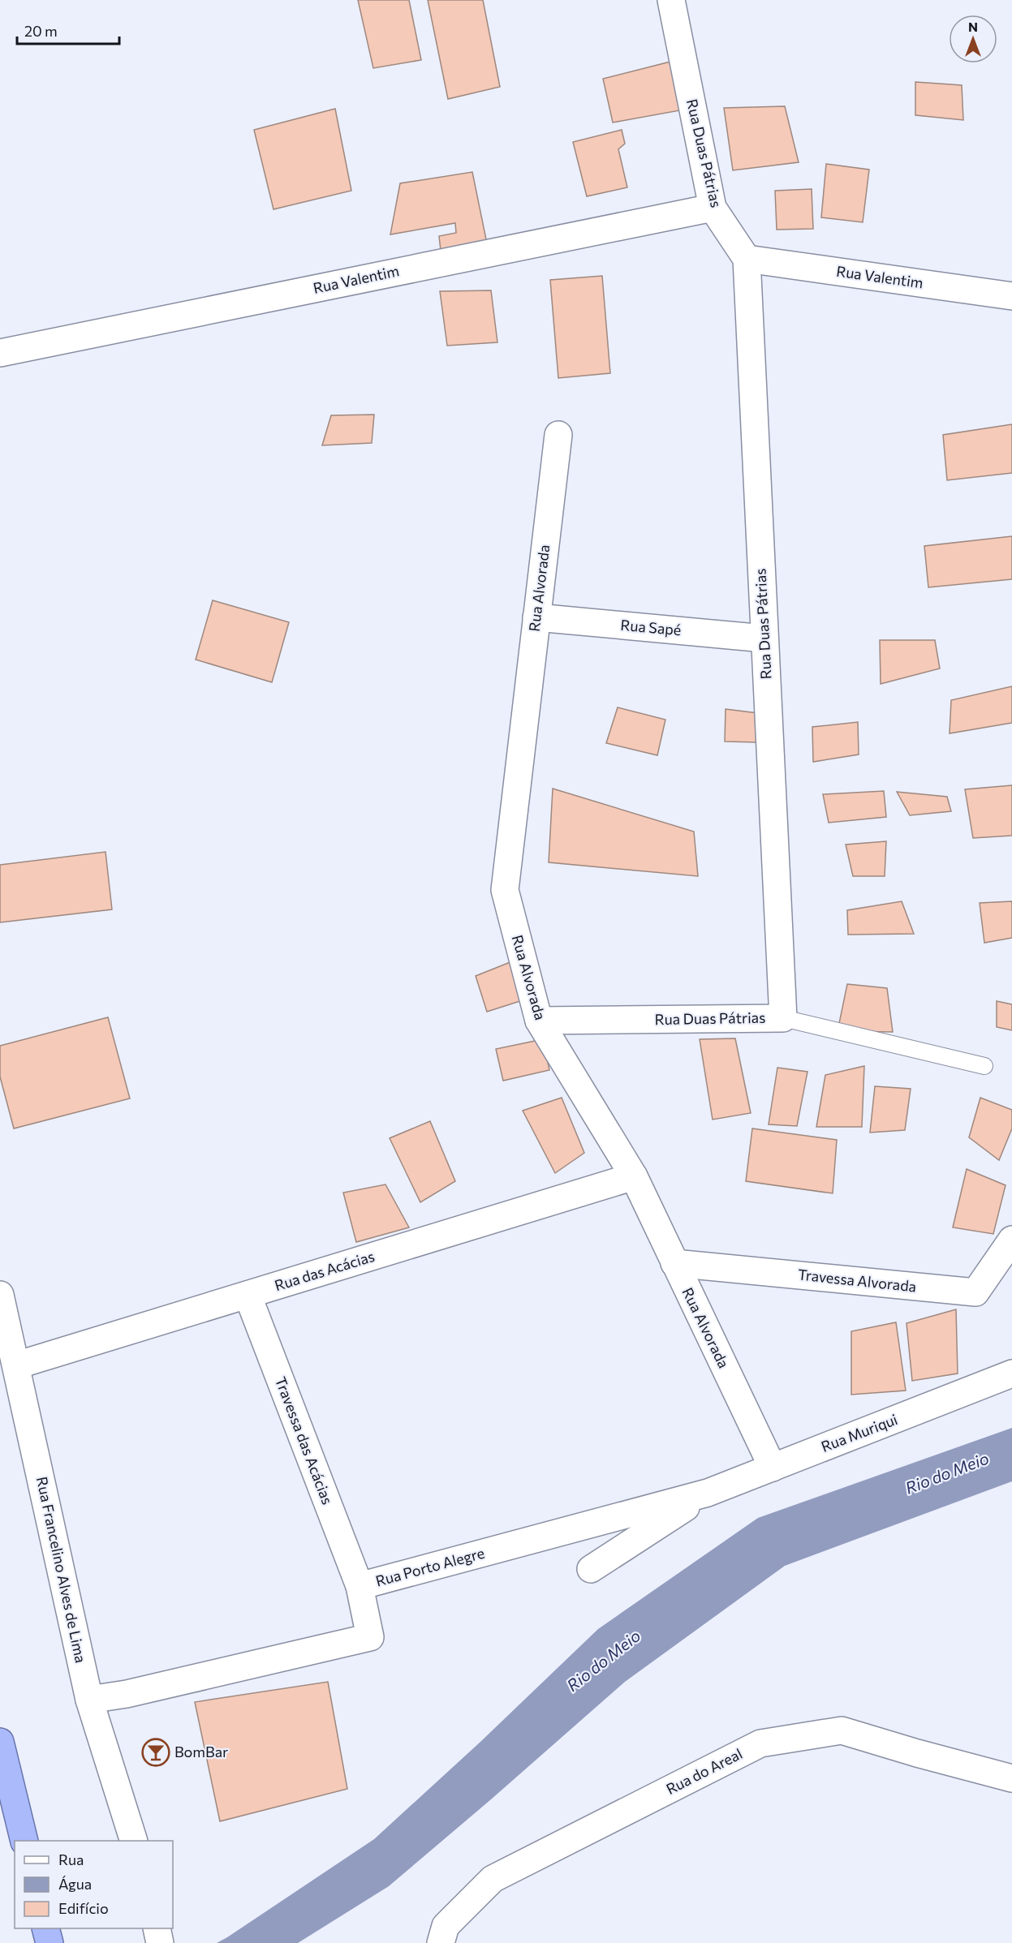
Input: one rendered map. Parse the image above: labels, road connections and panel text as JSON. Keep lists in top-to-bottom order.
{
  "streets": {
    "street": [
      "Rua Duas Pátrias",
      "Rua Valentim",
      "Rua Alvorada",
      "Rua Sapé",
      "Rua das Acácias",
      "Travessa Alvorada",
      "Rua Muriqui",
      "Travessa das Acácias",
      "Rua Porto Alegre",
      "Rua Francelino Alves de Lima",
      "Rua do Areal"
    ]
  },
  "crossings": [
    ["Rua Duas Pátrias", "Rua Valentim"],
    ["Rua Duas Pátrias", "Rua Alvorada"],
    ["Rua Duas Pátrias", "Rua Sapé"],
    ["Rua Alvorada", "Rua Sapé"],
    ["Rua Alvorada", "Rua das Acácias"],
    ["Rua Alvorada", "Travessa Alvorada"],
    ["Rua Alvorada", "Rua Muriqui"],
    ["Rua das Acácias", "Travessa das Acácias"],
    ["Rua das Acácias", "Rua Francelino Alves de Lima"],
    ["Rua Muriqui", "Rua Porto Alegre"],
    ["Travessa das Acácias", "Rua Porto Alegre"],
    ["Rua Porto Alegre", "Rua Francelino Alves de Lima"]
  ],
  "water": ["Rio do Meio"],
  "places": {
    "bar": ["BomBar"]
  },
  "legend": ["Rua", "Água", "Edifício"],
  "scale_bar": "20 m",
  "north": "top"
}
